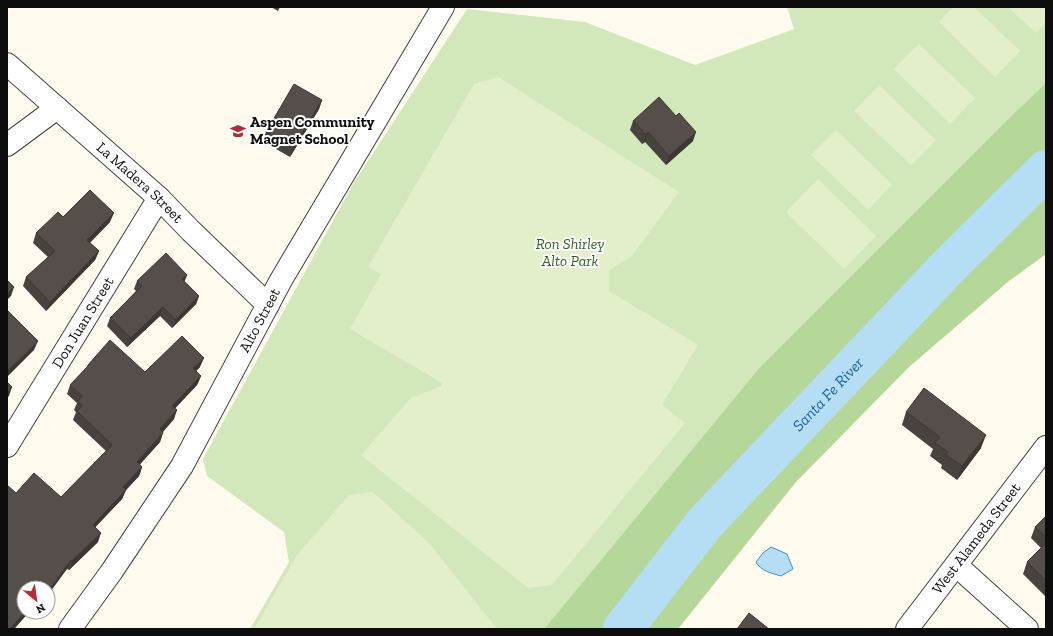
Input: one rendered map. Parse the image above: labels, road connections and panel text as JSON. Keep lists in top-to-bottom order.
{
  "streets": {
    "street": [
      "La Madera Street",
      "Alto Street",
      "Don Juan Street",
      "West Alameda Street"
    ]
  },
  "crossings": [
    ["La Madera Street", "Alto Street"],
    ["La Madera Street", "Don Juan Street"]
  ],
  "water": ["Santa Fe River"],
  "parks": ["Ron Shirley Alto Park"],
  "places": {
    "school or university": ["Aspen Community Magnet School"]
  },
  "north": "bottom right"
}
